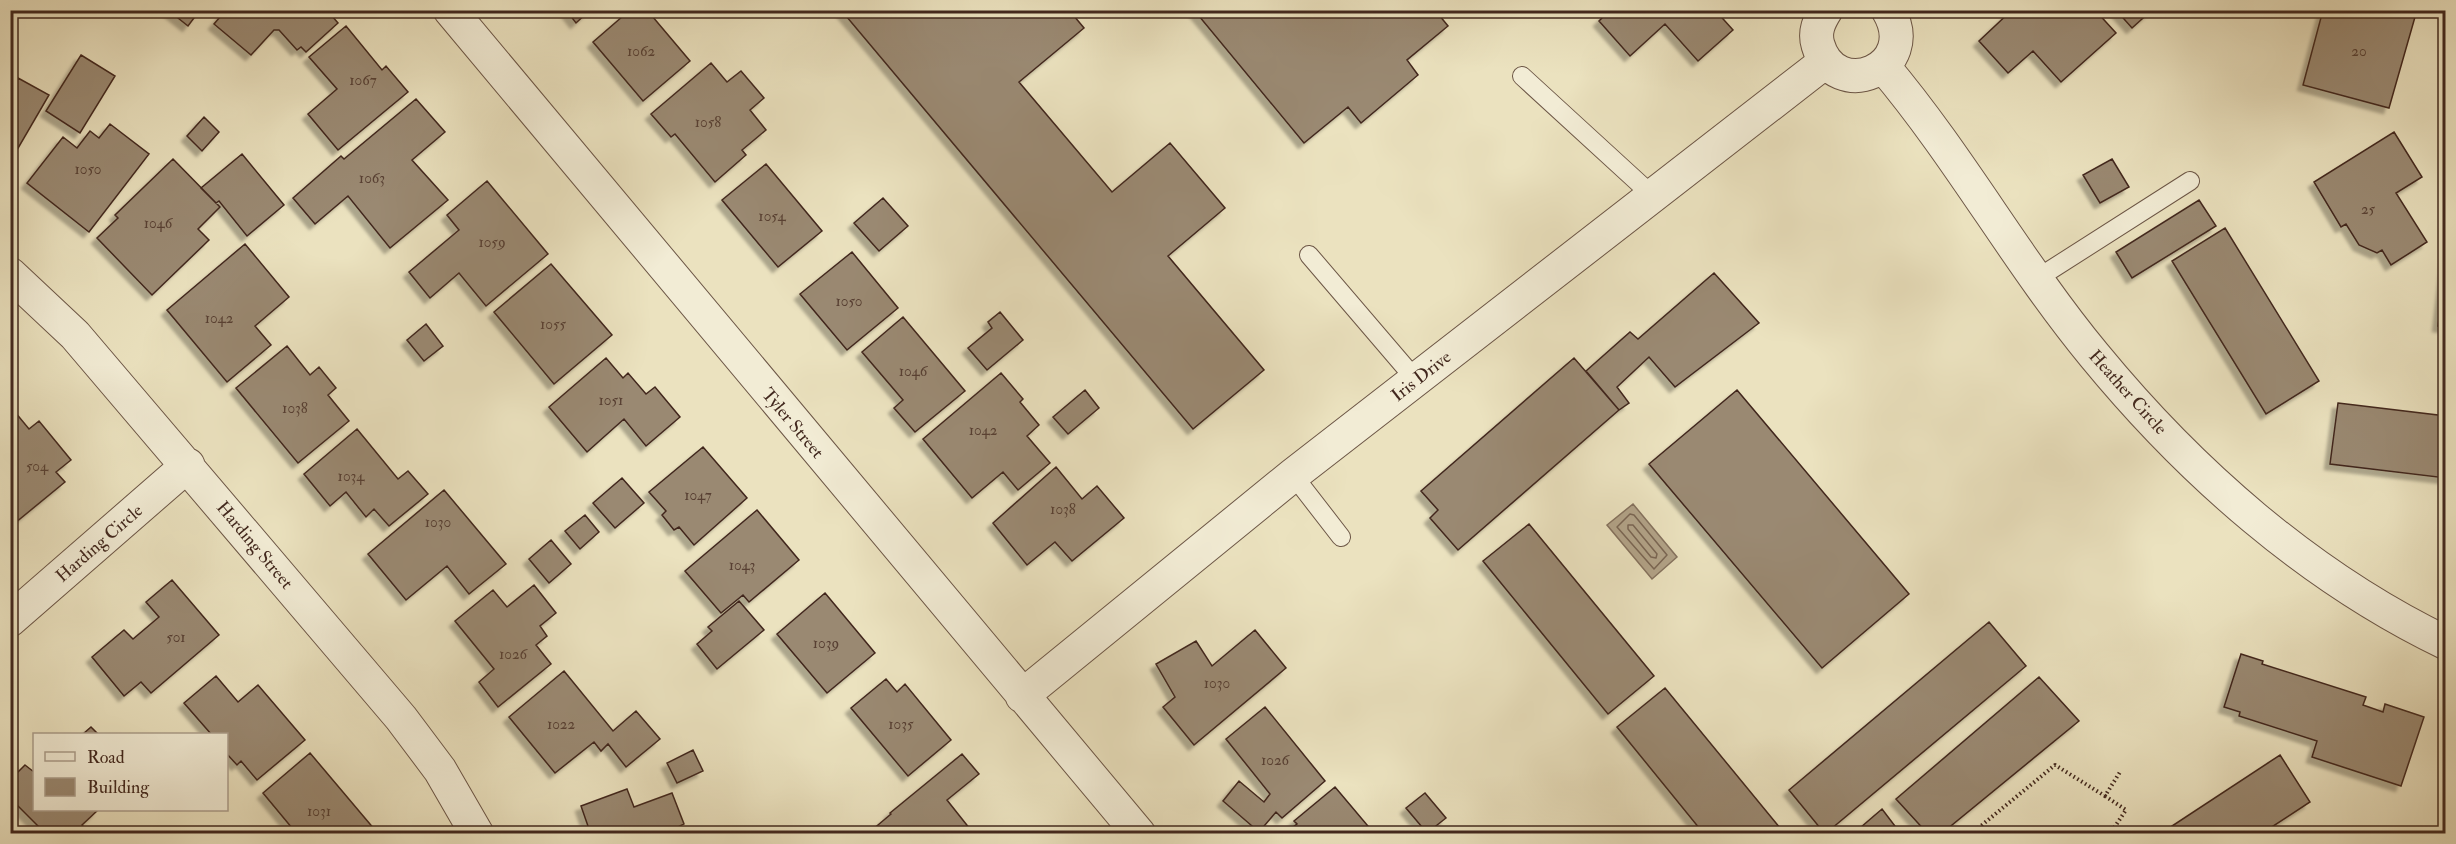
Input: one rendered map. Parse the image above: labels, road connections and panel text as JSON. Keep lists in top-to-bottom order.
{
  "streets": {
    "street": [
      "Iris Drive",
      "Heather Circle",
      "Tyler Street",
      "Harding Circle",
      "Harding Street"
    ]
  },
  "crossings": [
    ["Iris Drive", "Tyler Street"],
    ["Harding Circle", "Harding Street"]
  ],
  "house_numbers": [
    "1062",
    "20",
    "1067",
    "1058",
    "1050",
    "1063",
    "25",
    "1054",
    "1046",
    "1059",
    "1050",
    "1042",
    "1055",
    "1046",
    "1051",
    "1038",
    "1042",
    "504",
    "1034",
    "1047",
    "1038",
    "1030",
    "1043",
    "501",
    "1039",
    "1026",
    "1030",
    "1022",
    "1035",
    "1026",
    "1031"
  ],
  "legend": ["Road", "Building"]
}
